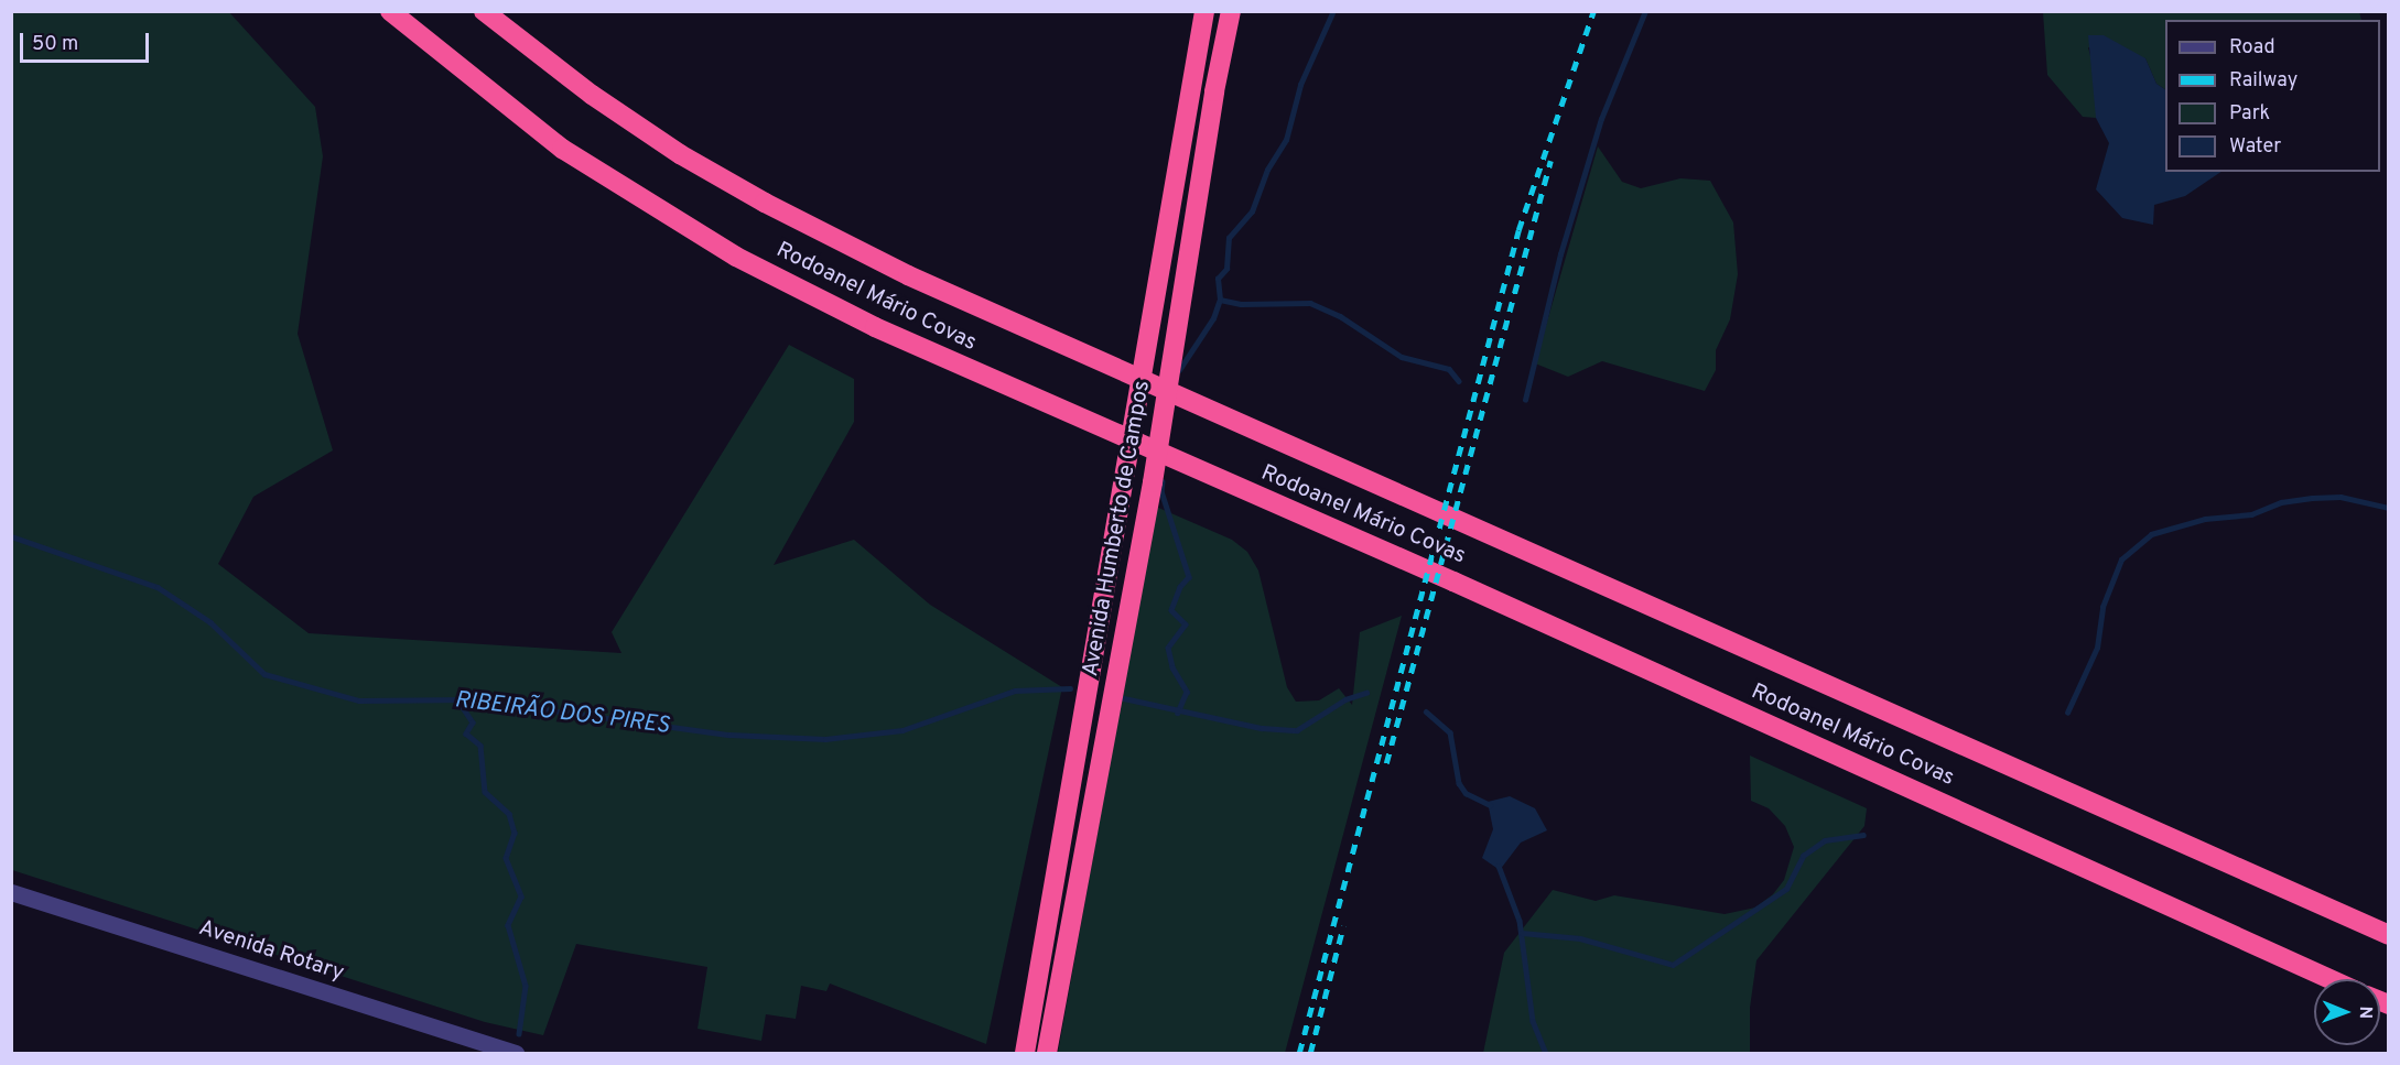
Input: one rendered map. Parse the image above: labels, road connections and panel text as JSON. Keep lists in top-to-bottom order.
{
  "streets": {
    "highway": ["Rodoanel Mário Covas", "Avenida Humberto de Campos"],
    "street": ["Avenida Rotary"]
  },
  "water": ["RIBEIRÃO DOS PIRES"],
  "legend": [
    "Road",
    "Railway",
    "Park",
    "Water"
  ],
  "scale_bar": "50 m",
  "north": "right"
}
